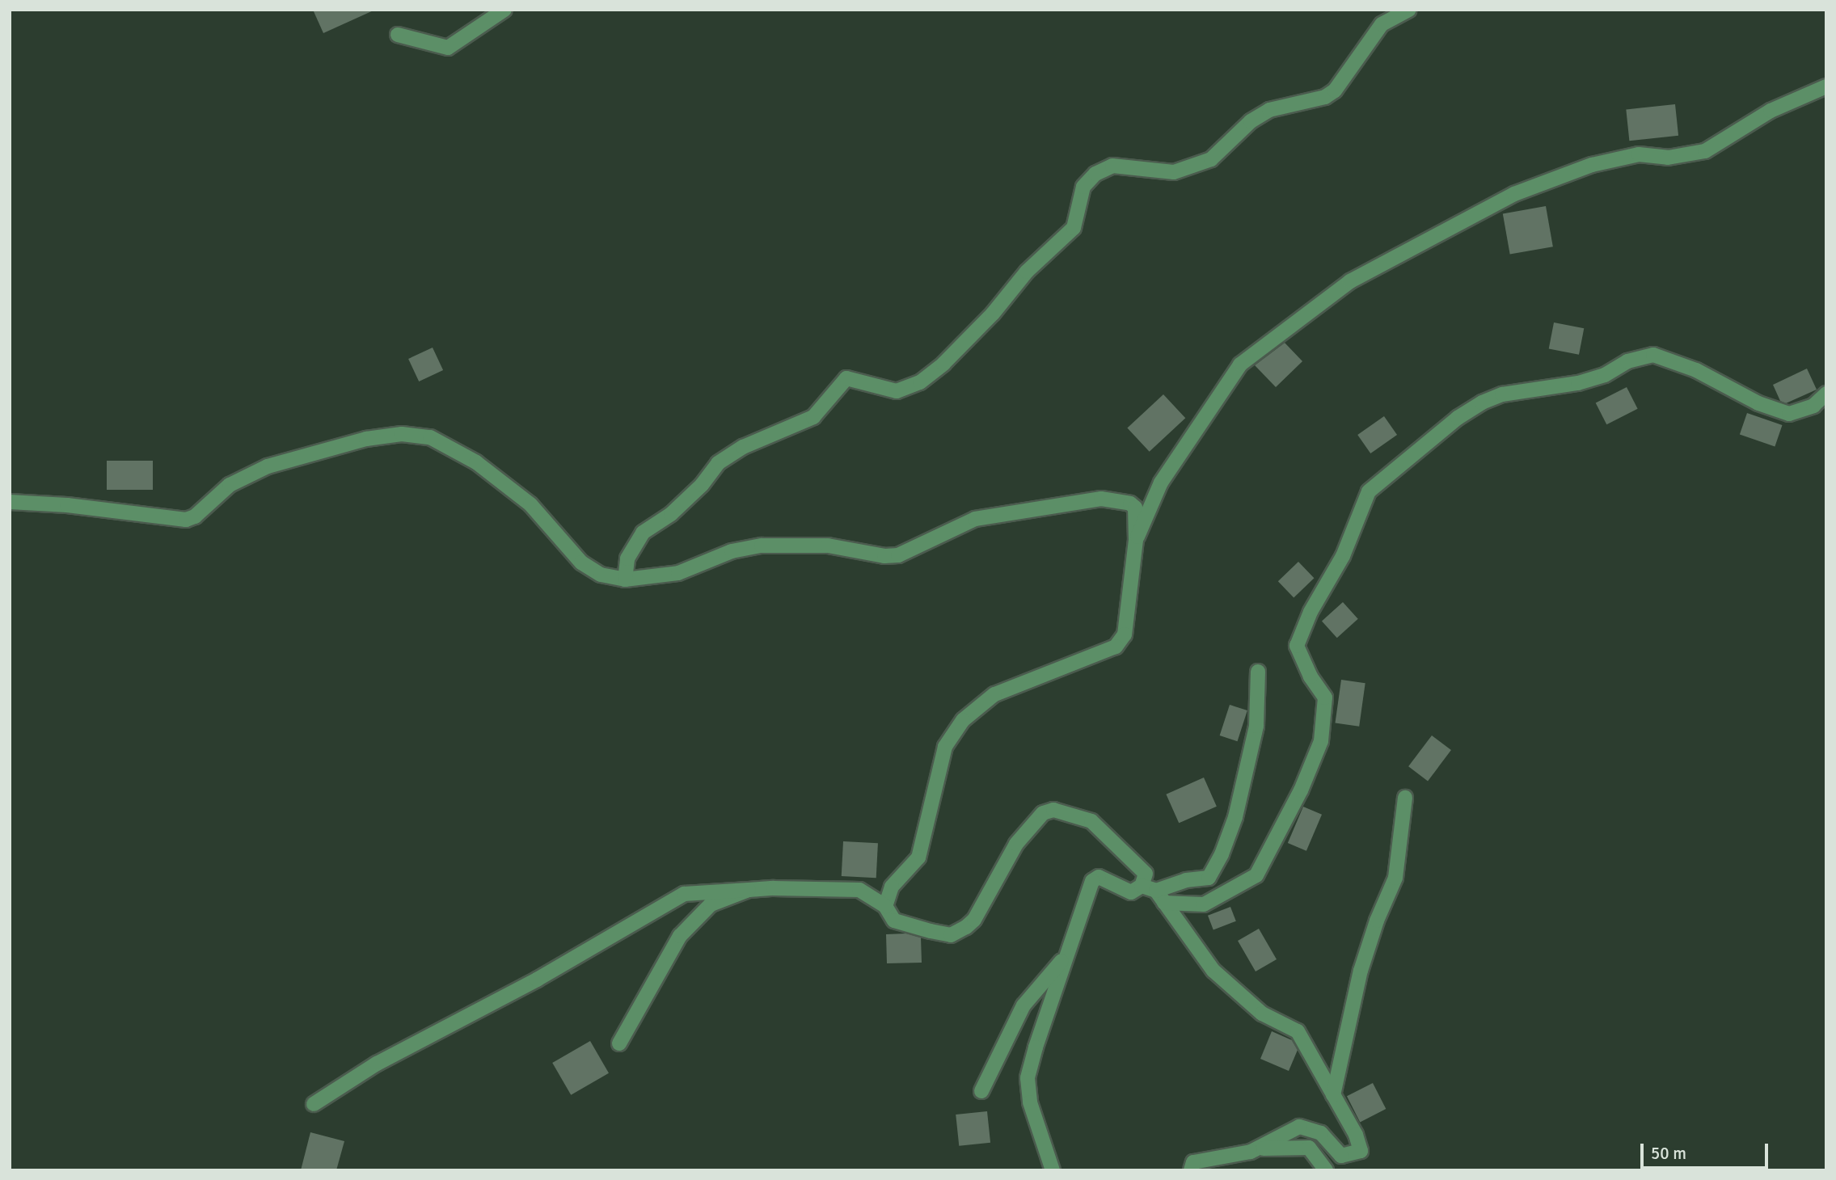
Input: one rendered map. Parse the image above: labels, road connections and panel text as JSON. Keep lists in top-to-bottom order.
{
  "scale_bar": "50 m"
}
